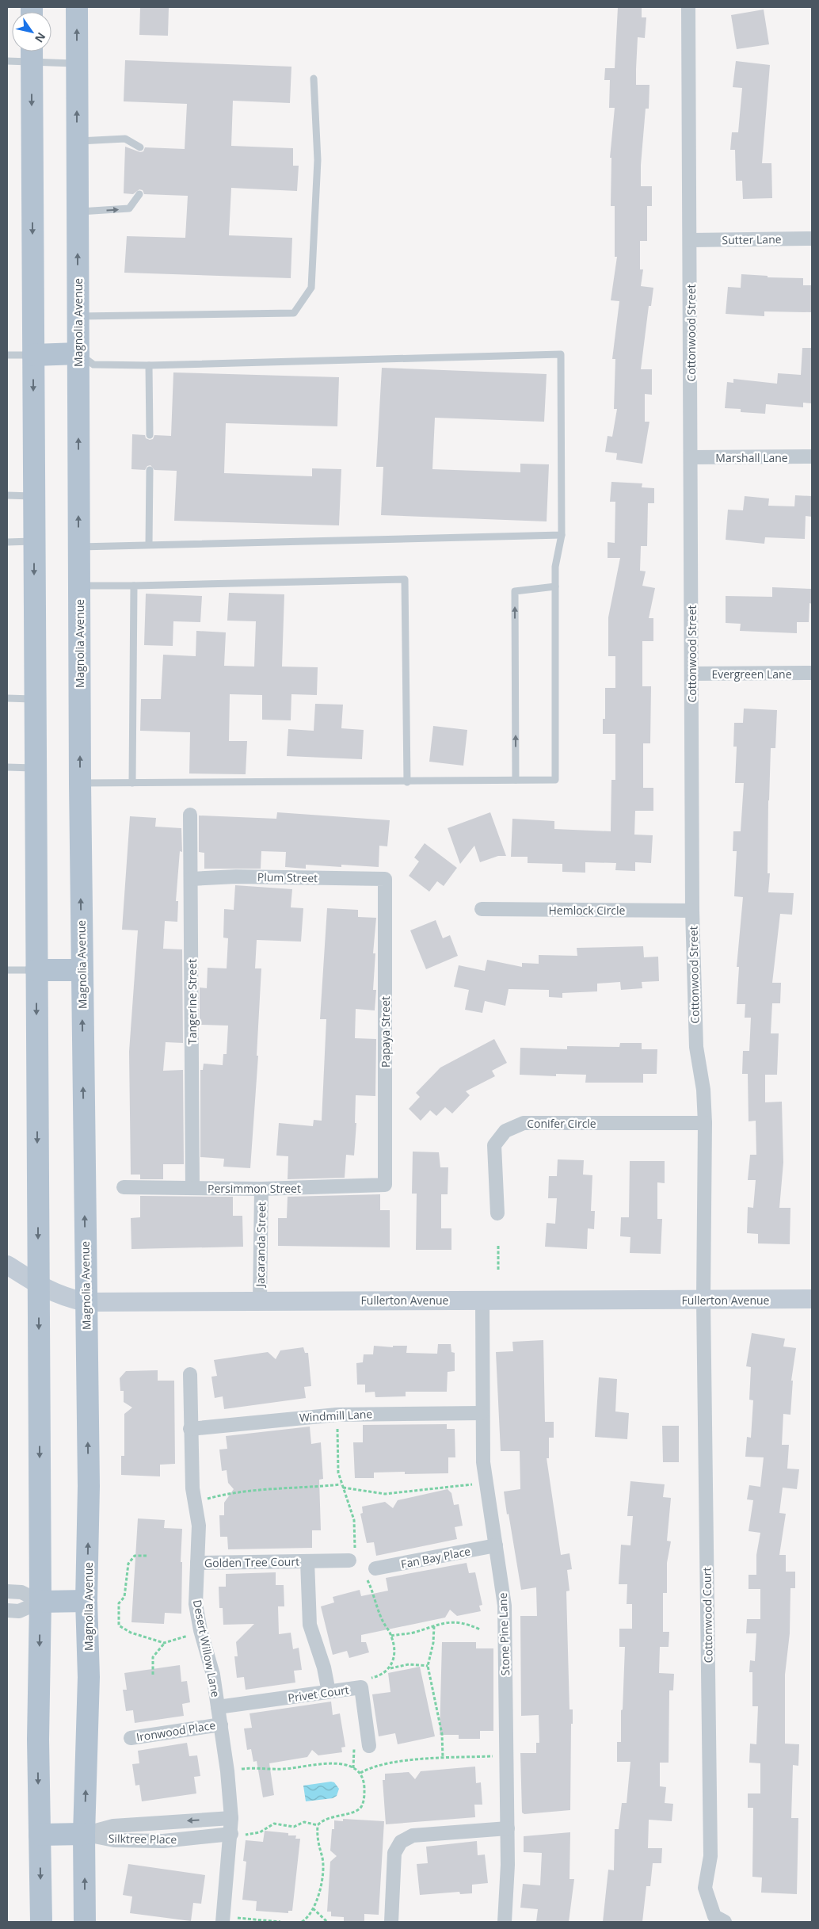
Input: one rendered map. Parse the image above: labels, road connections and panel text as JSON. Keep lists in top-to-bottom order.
{
  "streets": {
    "main road": ["Magnolia Avenue", "Fullerton Avenue"],
    "street": [
      "Sutter Lane",
      "Cottonwood Street",
      "Marshall Lane",
      "Evergreen Lane",
      "Plum Street",
      "Hemlock Circle",
      "Tangerine Street",
      "Papaya Street",
      "Conifer Circle",
      "Persimmon Street",
      "Jacaranda Street",
      "Windmill Lane",
      "Fan Bay Place",
      "Golden Tree Court",
      "Cottonwood Court",
      "Stone Pine Lane",
      "Desert Willow Lane",
      "Privet Court",
      "Ironwood Place",
      "Silktree Place"
    ]
  },
  "crossings": [
    ["Sutter Lane", "Cottonwood Street"],
    ["Magnolia Avenue", "Fullerton Avenue"],
    ["Magnolia Avenue", "Silktree Place"],
    ["Cottonwood Street", "Marshall Lane"],
    ["Cottonwood Street", "Evergreen Lane"],
    ["Cottonwood Street", "Hemlock Circle"],
    ["Cottonwood Street", "Conifer Circle"],
    ["Cottonwood Street", "Fullerton Avenue"],
    ["Cottonwood Street", "Cottonwood Court"],
    ["Plum Street", "Tangerine Street"],
    ["Plum Street", "Papaya Street"],
    ["Tangerine Street", "Persimmon Street"],
    ["Papaya Street", "Persimmon Street"],
    ["Persimmon Street", "Jacaranda Street"],
    ["Jacaranda Street", "Fullerton Avenue"],
    ["Fullerton Avenue", "Cottonwood Court"],
    ["Fullerton Avenue", "Stone Pine Lane"],
    ["Windmill Lane", "Stone Pine Lane"],
    ["Windmill Lane", "Desert Willow Lane"],
    ["Fan Bay Place", "Stone Pine Lane"],
    ["Golden Tree Court", "Desert Willow Lane"],
    ["Golden Tree Court", "Privet Court"],
    ["Desert Willow Lane", "Privet Court"],
    ["Desert Willow Lane", "Ironwood Place"],
    ["Desert Willow Lane", "Silktree Place"]
  ],
  "north": "bottom right"
}
